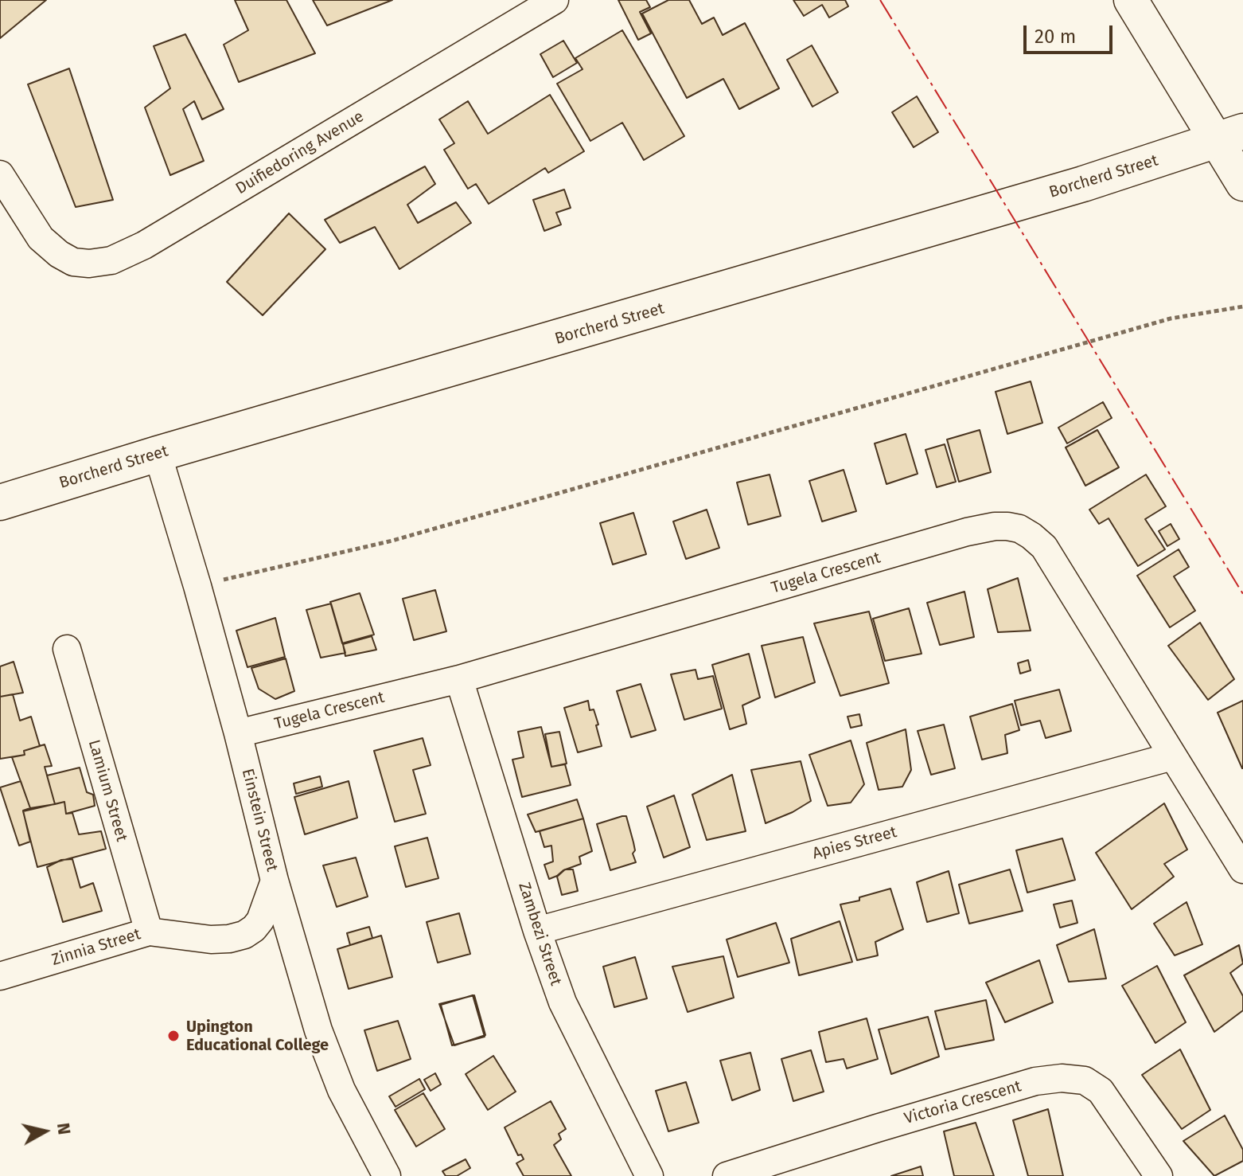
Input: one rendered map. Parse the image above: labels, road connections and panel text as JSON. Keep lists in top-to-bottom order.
{
  "streets": {
    "highway": ["Borcherd Street"],
    "street": [
      "Duifiedoring Avenue",
      "Tugela Crescent",
      "Lamium Street",
      "Einstein Street",
      "Apies Street",
      "Zambezi Street",
      "Zinnia Street",
      "Victoria Crescent"
    ]
  },
  "crossings": [
    ["Borcherd Street", "Einstein Street"],
    ["Tugela Crescent", "Einstein Street"],
    ["Tugela Crescent", "Apies Street"],
    ["Tugela Crescent", "Zambezi Street"],
    ["Lamium Street", "Zinnia Street"],
    ["Einstein Street", "Zinnia Street"],
    ["Apies Street", "Zambezi Street"]
  ],
  "places": ["Upington Educational College"],
  "scale_bar": "20 m",
  "north": "right"
}
